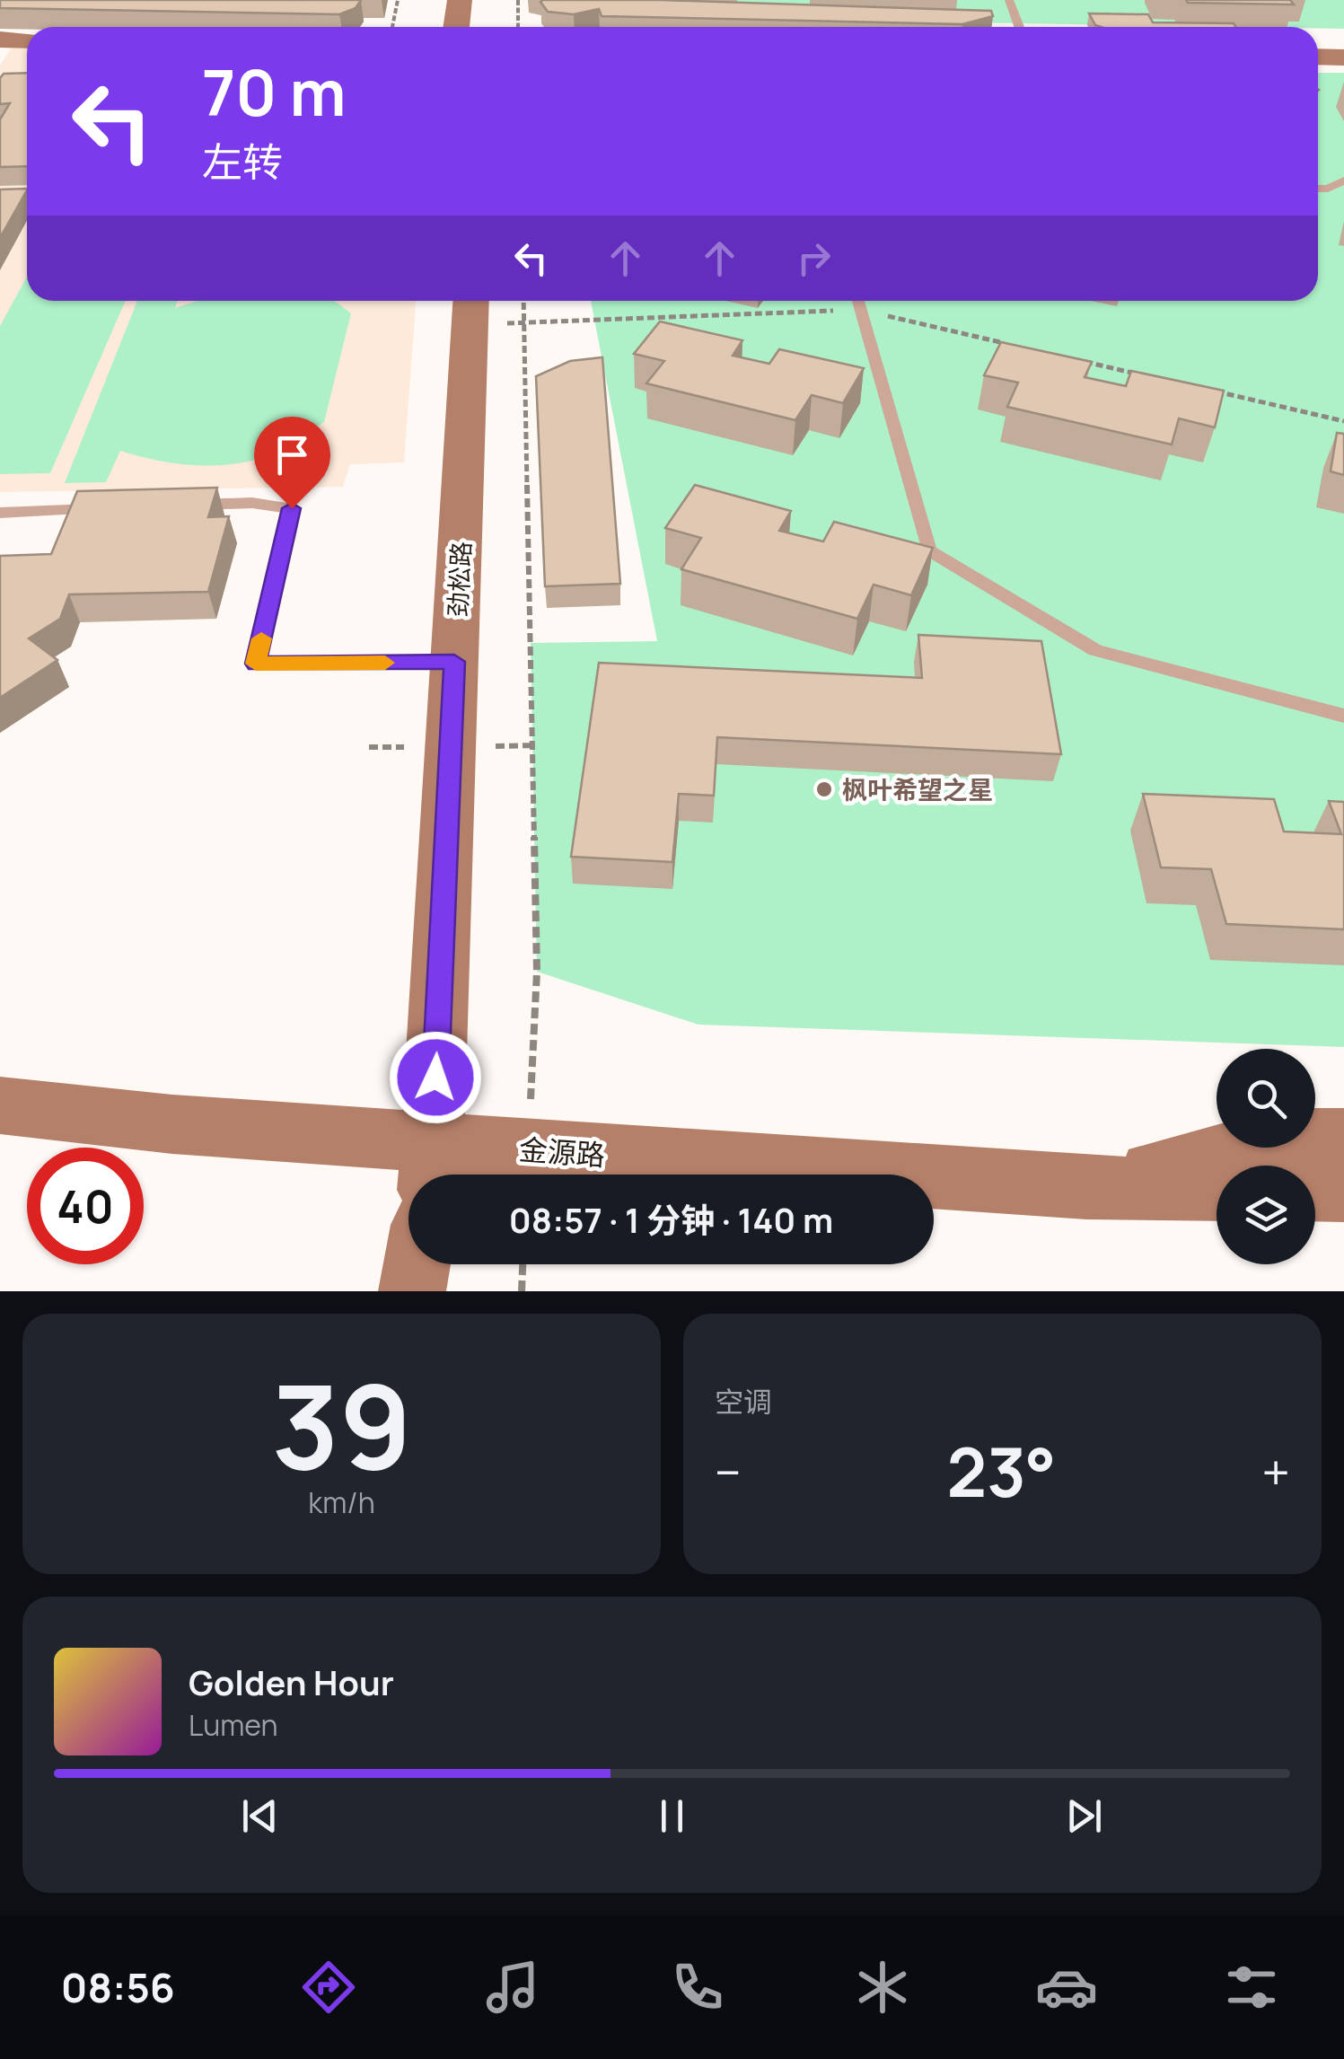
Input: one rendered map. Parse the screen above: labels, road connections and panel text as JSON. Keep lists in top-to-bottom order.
{
  "streets": {
    "street": ["劲松路", "金源路"]
  },
  "crossings": [
    ["劲松路", "金源路"]
  ],
  "places": ["枫叶希望之星"],
  "page": {
    "turn": ["70 m", "左转"],
    "limit": "40",
    "trip": "08:57 · 1 分钟 · 140 m",
    "tile": [
      ["39", "km/h"],
      "空调"
    ],
    "heat": ["−", "23°", "+"],
    "song": ["Golden Hour", "Lumen"],
    "tabs": "08:56"
  }
}
